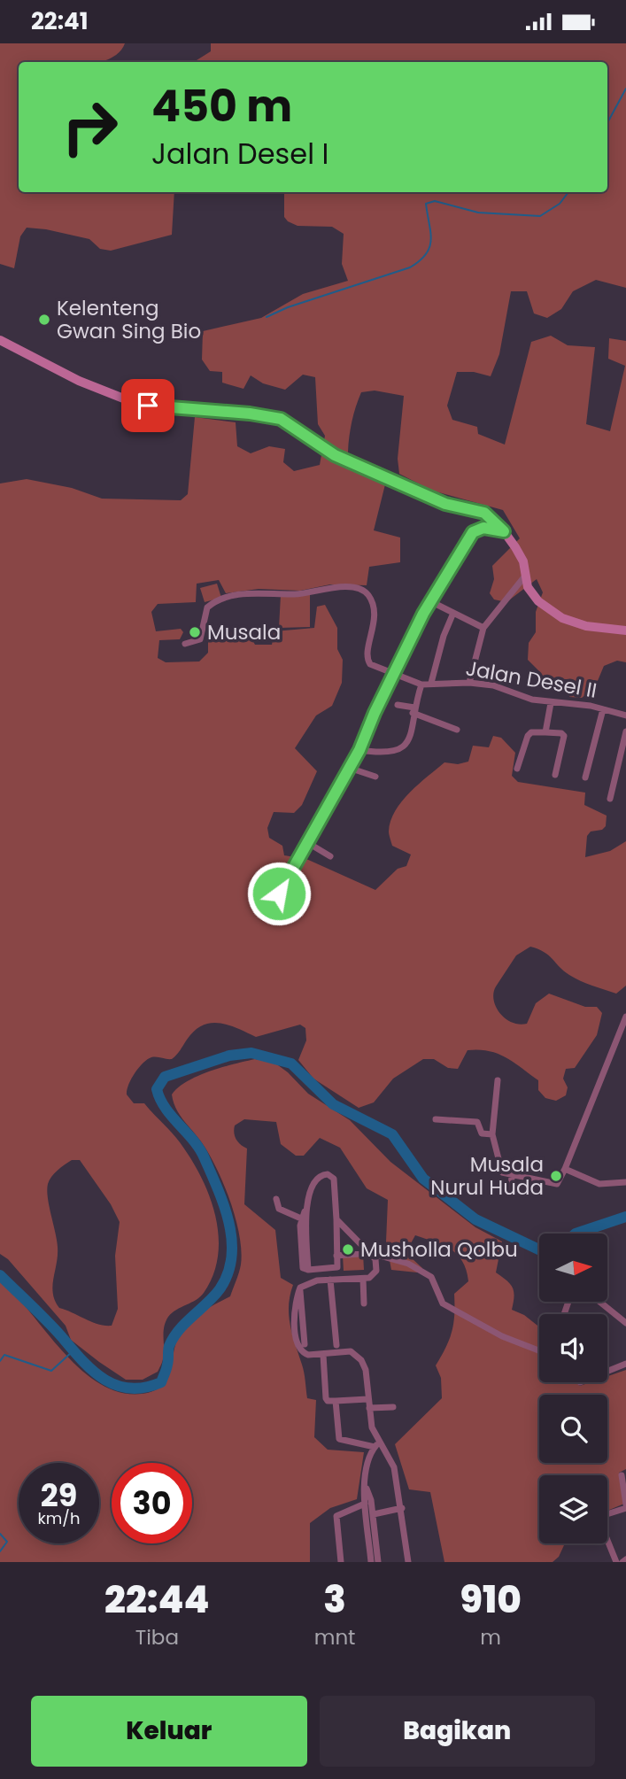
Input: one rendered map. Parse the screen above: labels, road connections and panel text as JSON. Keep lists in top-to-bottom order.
{
  "streets": {
    "street": ["Jalan Desel II"]
  },
  "places": [
    "Kelenteng Gwan Sing Bio",
    "Musala",
    "Musala Nurul Huda",
    "Musholla Qolbu"
  ],
  "north": "right",
  "page": {
    "status": "22:41",
    "turn": ["450 m", "Jalan Desel I"],
    "speed": "29 km/h",
    "limit": "30",
    "eta": [
      "22:44",
      "Tiba",
      "3",
      "mnt",
      "910",
      "m"
    ],
    "buttons": ["Keluar", "Bagikan"]
  }
}
